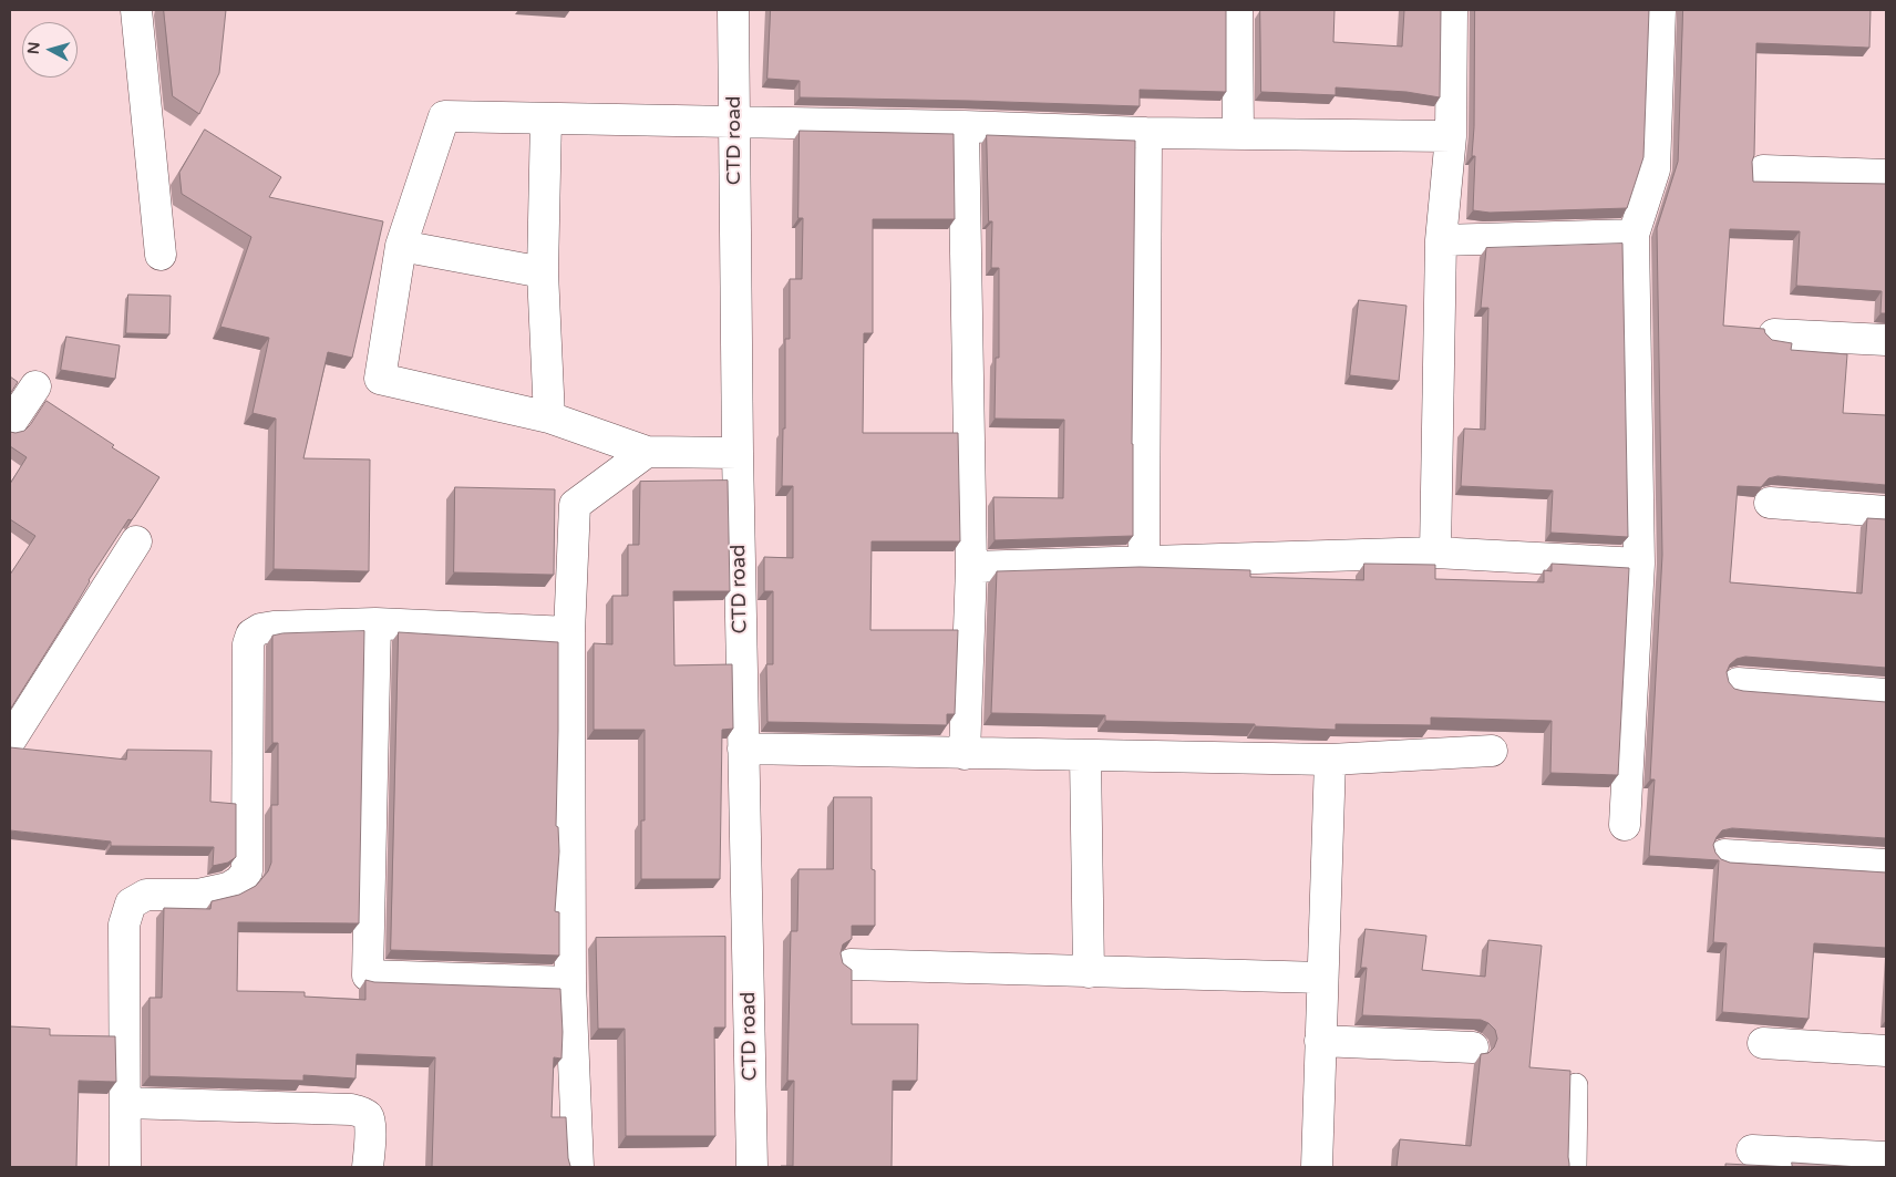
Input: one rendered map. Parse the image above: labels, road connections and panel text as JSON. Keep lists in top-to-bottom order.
{
  "streets": {
    "street": ["CTD road"]
  },
  "north": "left"
}
